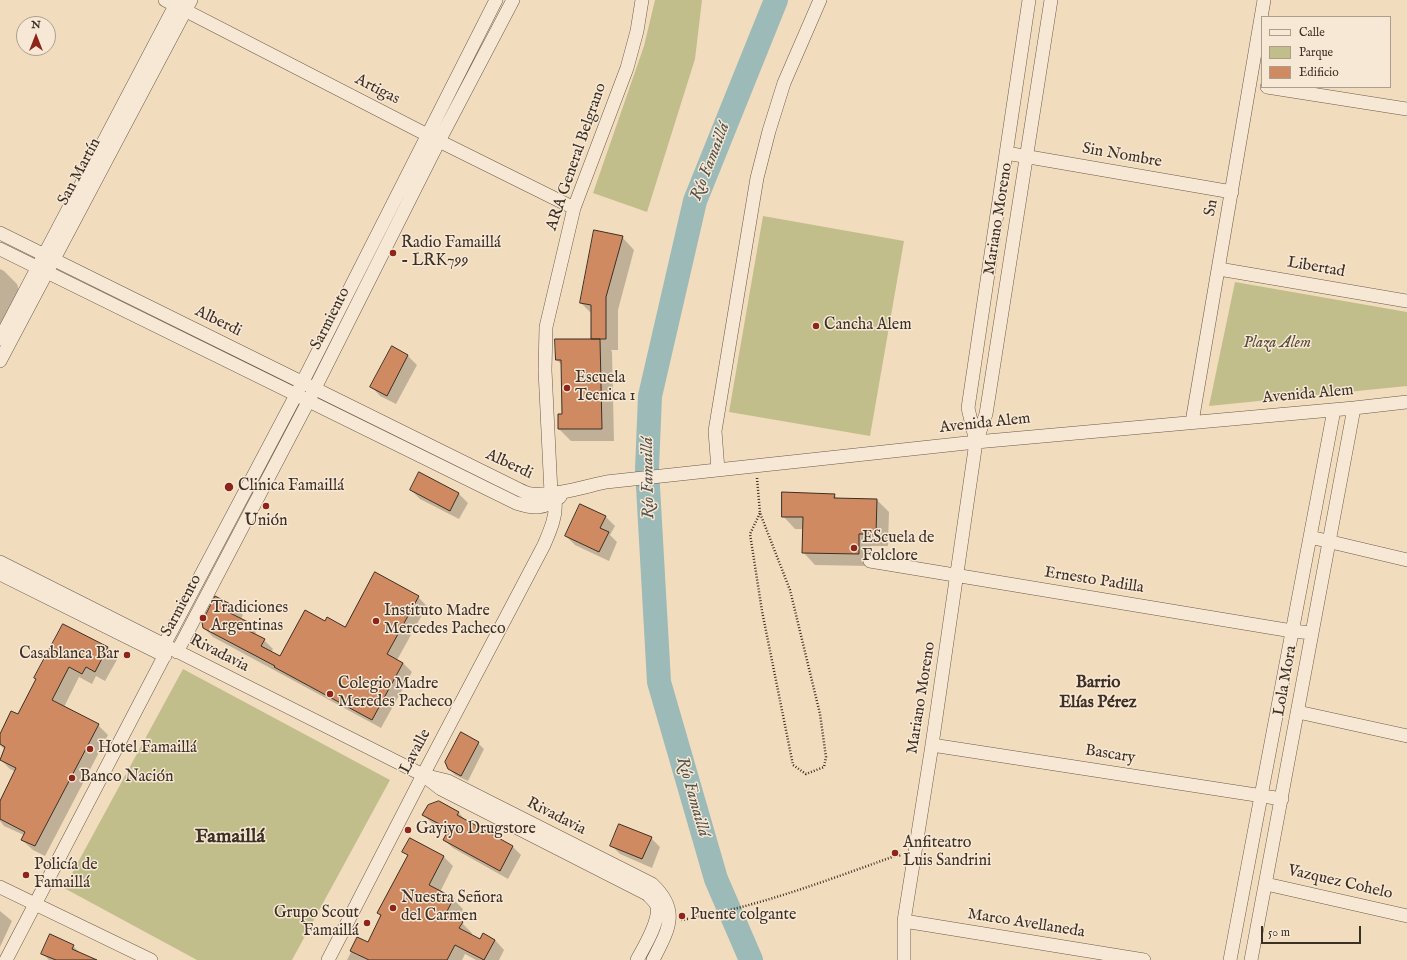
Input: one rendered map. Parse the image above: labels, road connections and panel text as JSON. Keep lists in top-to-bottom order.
{
  "streets": {
    "street": [
      "Artigas",
      "Sin Nombre",
      "ARA General Belgrano",
      "San Martín",
      "Sn",
      "Mariano Moreno",
      "Libertad",
      "Sarmiento",
      "Alberdi",
      "Avenida Alem",
      "Ernesto Padilla",
      "Rivadavia",
      "Lola Mora",
      "Lavalle",
      "Bascary",
      "Vazquez Cohelo",
      "Marco Avellaneda"
    ]
  },
  "crossings": [
    ["Artigas", "ARA General Belgrano"],
    ["Artigas", "San Martín"],
    ["Artigas", "Sarmiento"],
    ["Sin Nombre", "Sn"],
    ["Sin Nombre", "Mariano Moreno"],
    ["ARA General Belgrano", "Alberdi"],
    ["ARA General Belgrano", "Lavalle"],
    ["San Martín", "Alberdi"],
    ["Sn", "Libertad"],
    ["Sn", "Avenida Alem"],
    ["Mariano Moreno", "Avenida Alem"],
    ["Mariano Moreno", "Ernesto Padilla"],
    ["Mariano Moreno", "Bascary"],
    ["Mariano Moreno", "Marco Avellaneda"],
    ["Sarmiento", "Alberdi"],
    ["Sarmiento", "Rivadavia"],
    ["Alberdi", "Avenida Alem"],
    ["Alberdi", "Lavalle"],
    ["Avenida Alem", "Lola Mora"],
    ["Ernesto Padilla", "Lola Mora"],
    ["Rivadavia", "Lavalle"],
    ["Lola Mora", "Bascary"],
    ["Lola Mora", "Vazquez Cohelo"]
  ],
  "districts": ["Barrio Elías Pérez", "Famaillá"],
  "water": ["Río Famaillá"],
  "parks": ["Plaza Alem"],
  "places": [
    "Radio Famaillá - LRK799",
    "Cancha Alem",
    "Escuela Tecnica 1",
    "Clinica Famaillá",
    "Unión",
    "EScuela de Folclore",
    "Tradiciones Argentinas",
    "Instituto Madre Mercedes Pacheco",
    "Casablanca Bar",
    "Colegio Madre Meredes Pacheco",
    "Hotel Famaillá",
    "Banco Nación",
    "Gayiyo Drugstore",
    "Anfiteatro Luis Sandrini",
    "Policía de Famaillá",
    "Nuestra Señora del Carmen",
    "Puente colgante",
    "Grupo Scout Famaillá"
  ],
  "legend": ["Calle", "Parque", "Edificio"],
  "scale_bar": "50 m",
  "north": "top"
}
